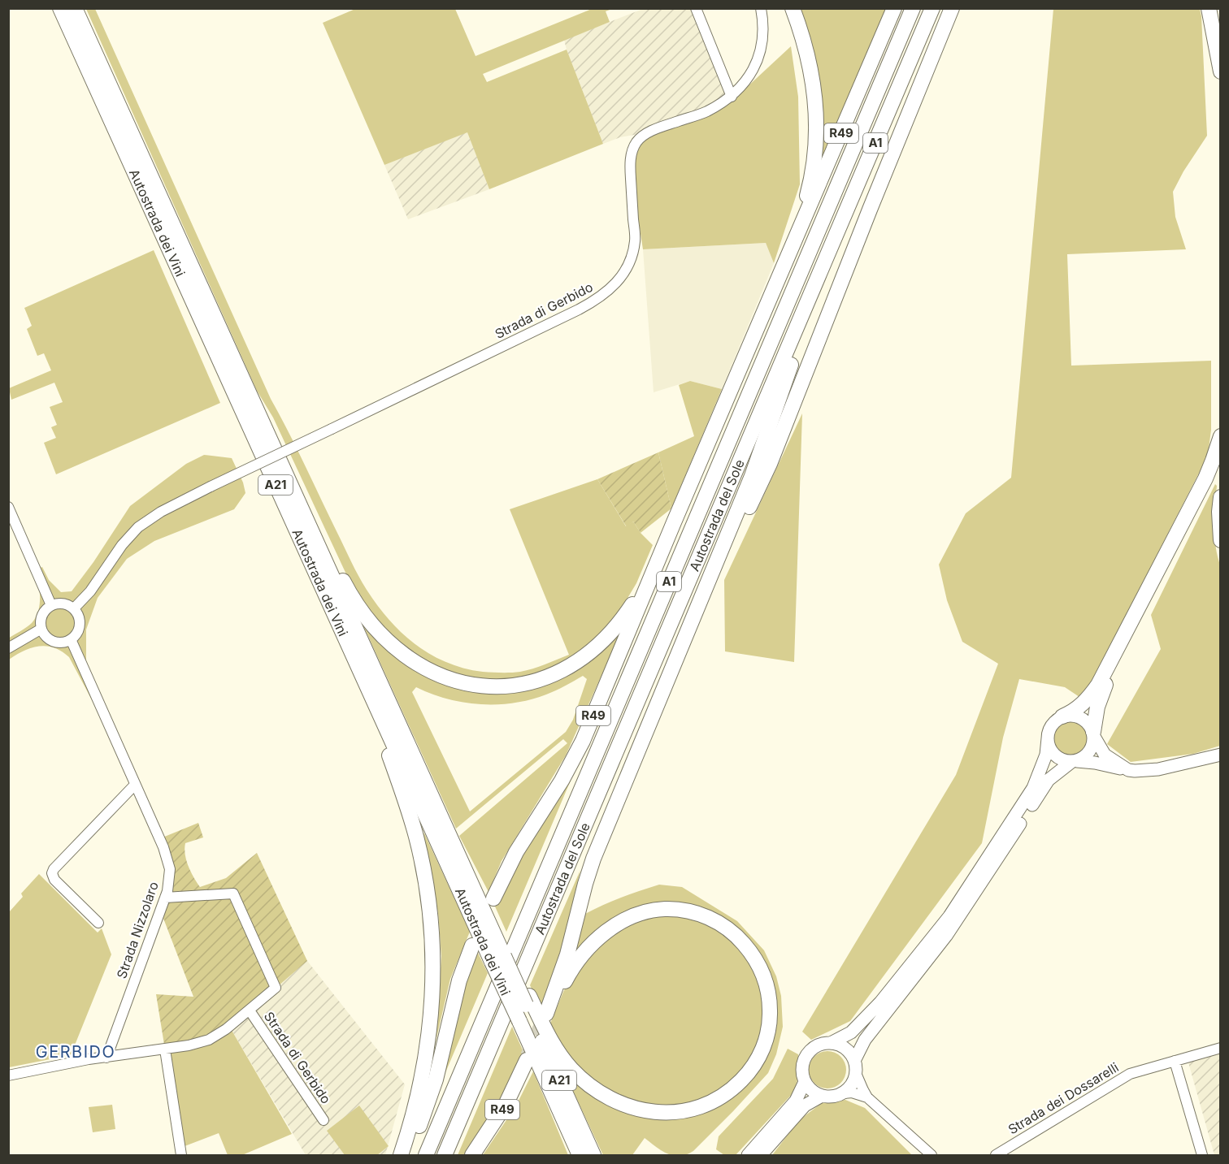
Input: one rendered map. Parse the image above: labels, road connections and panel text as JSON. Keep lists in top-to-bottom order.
{
  "streets": {
    "highway": [
      "R49",
      "A1",
      "Autostrada dei Vini",
      "A21",
      "Autostrada del Sole"
    ],
    "street": ["Strada di Gerbido", "Strada Nizzolaro", "Strada dei Dossarelli"]
  },
  "crossings": [
    ["Strada di Gerbido", "Strada Nizzolaro"]
  ],
  "districts": ["GERBIDO"]
}
